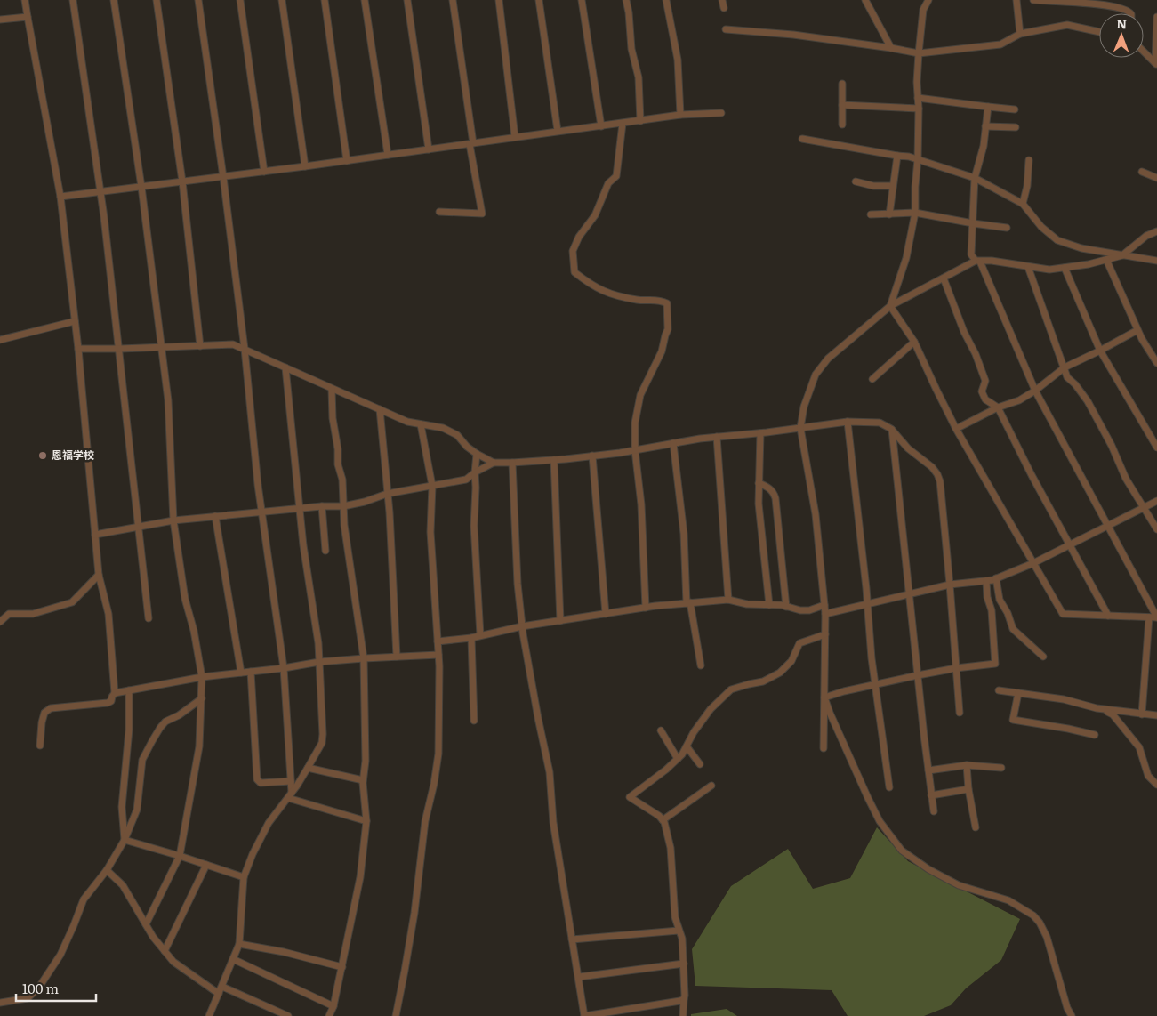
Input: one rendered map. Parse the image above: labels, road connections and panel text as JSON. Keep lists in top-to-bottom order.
{
  "places": ["恩福学校"],
  "scale_bar": "100 m",
  "north": "top"
}
